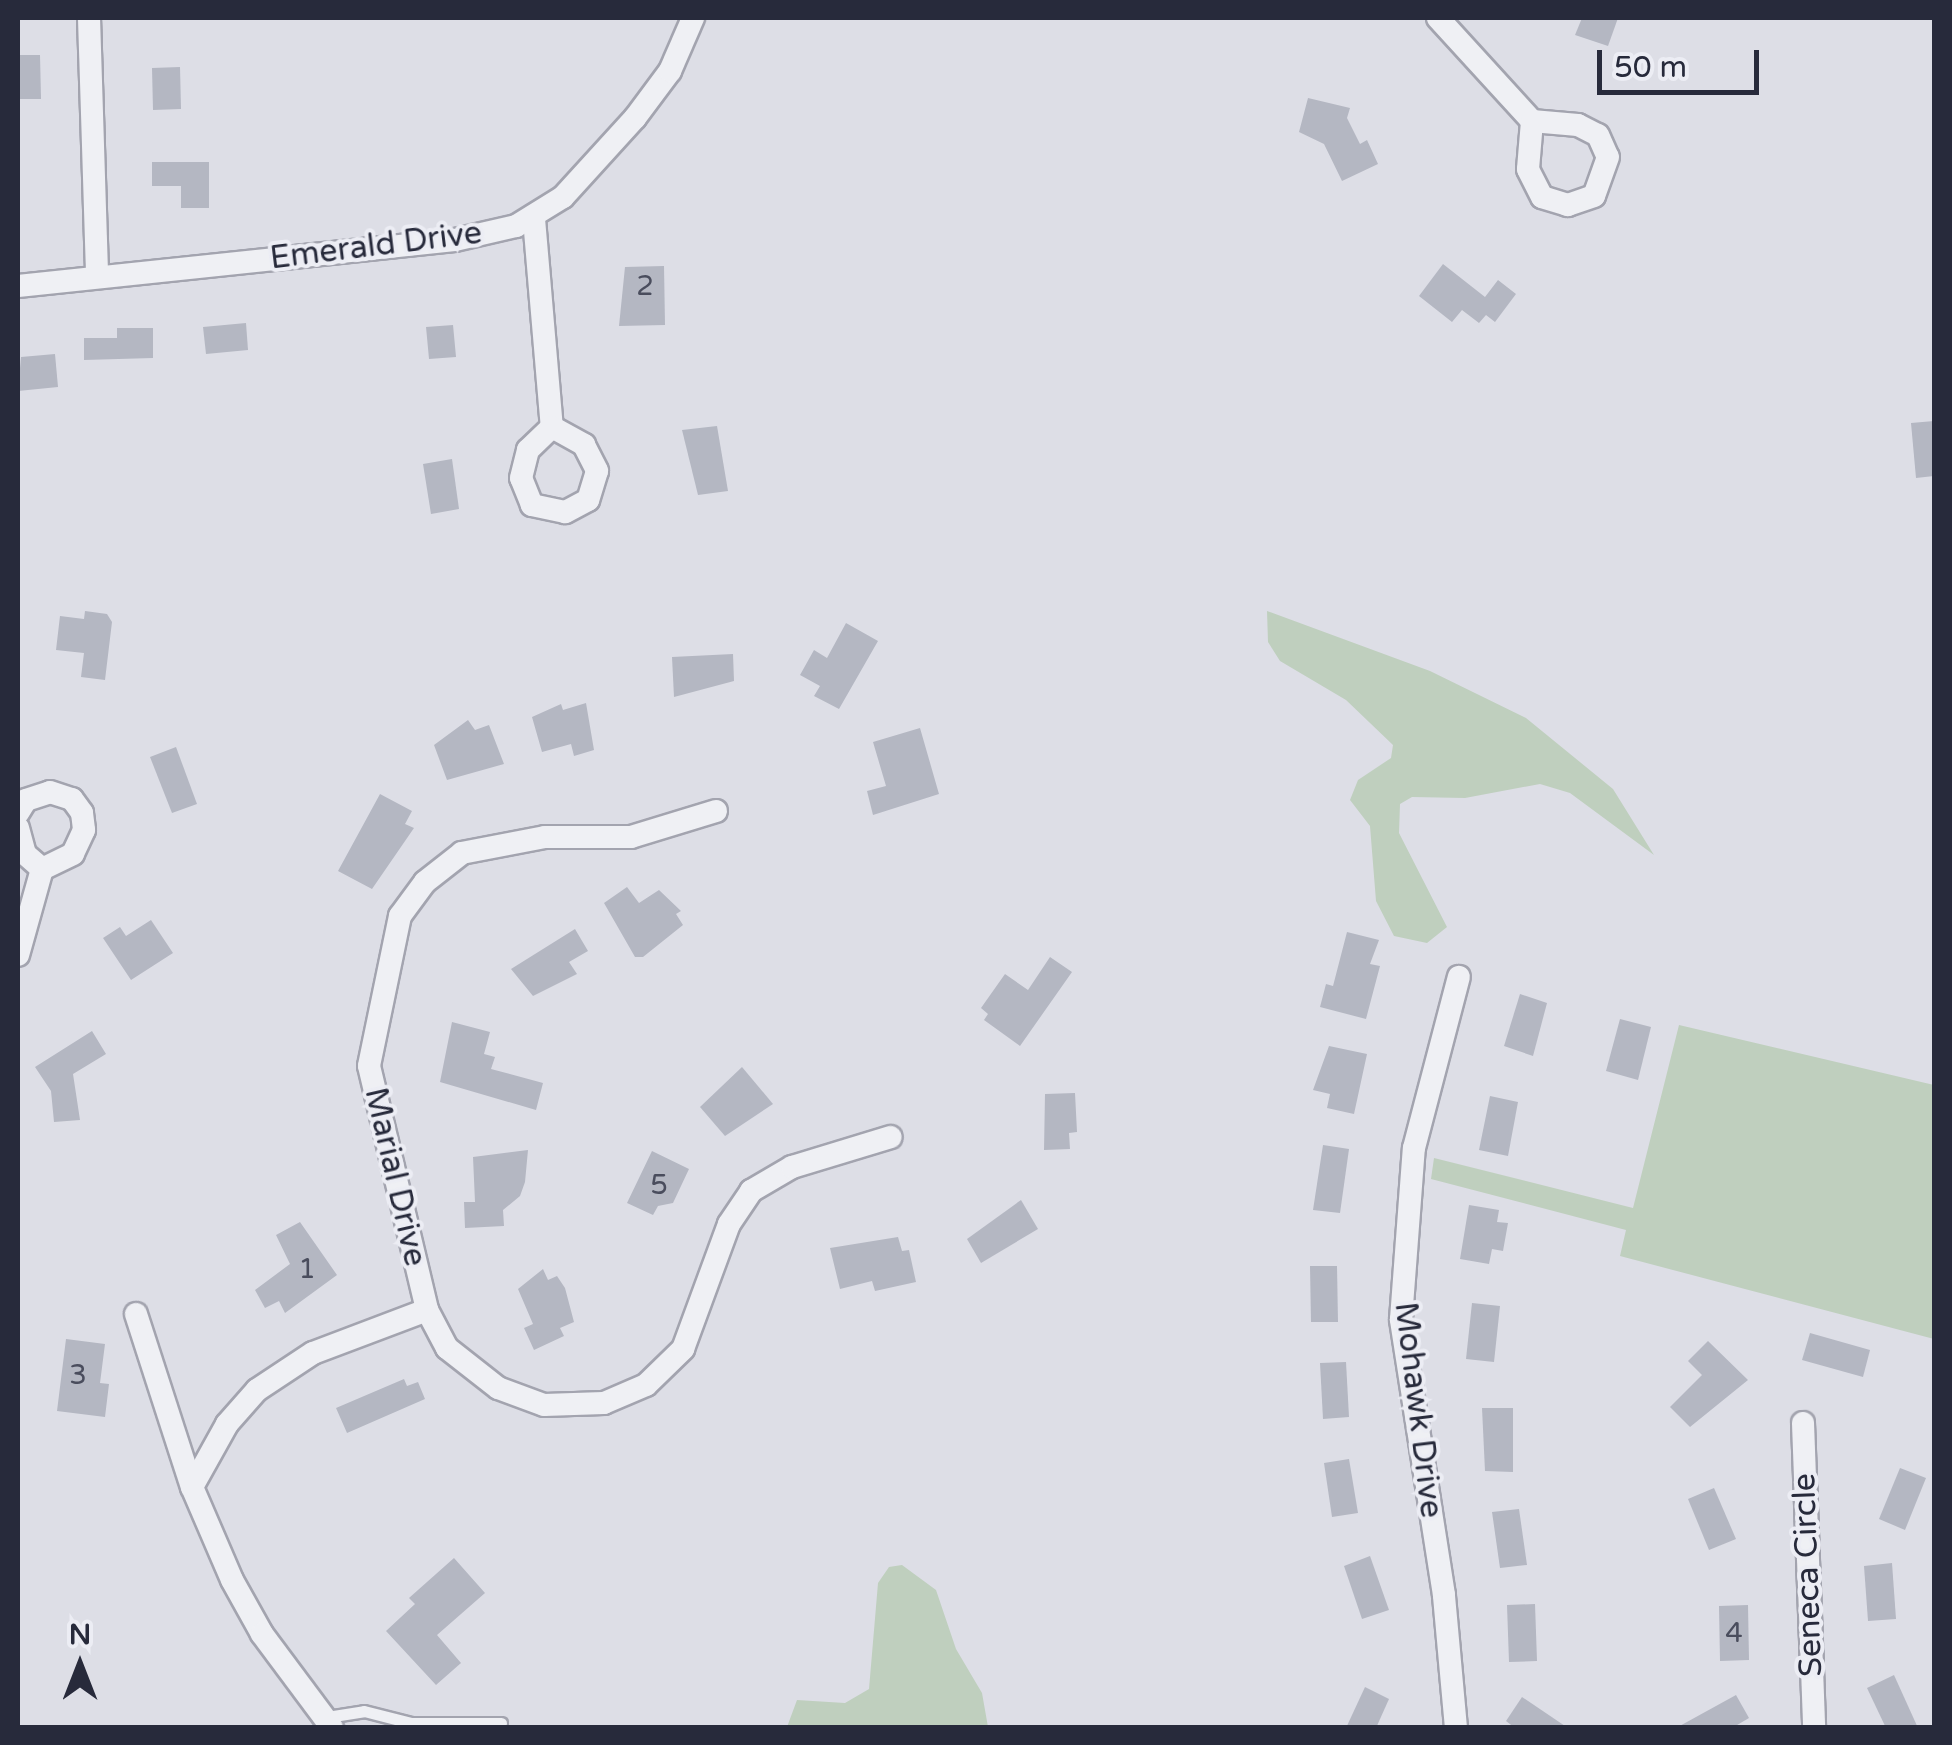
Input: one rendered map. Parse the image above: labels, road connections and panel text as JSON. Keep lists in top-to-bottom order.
{
  "streets": {
    "street": [
      "Emerald Drive",
      "Marial Drive",
      "Mohawk Drive",
      "Seneca Circle"
    ]
  },
  "house_numbers": [
    "2",
    "5",
    "1",
    "3",
    "4"
  ],
  "scale_bar": "50 m",
  "north": "top"
}
